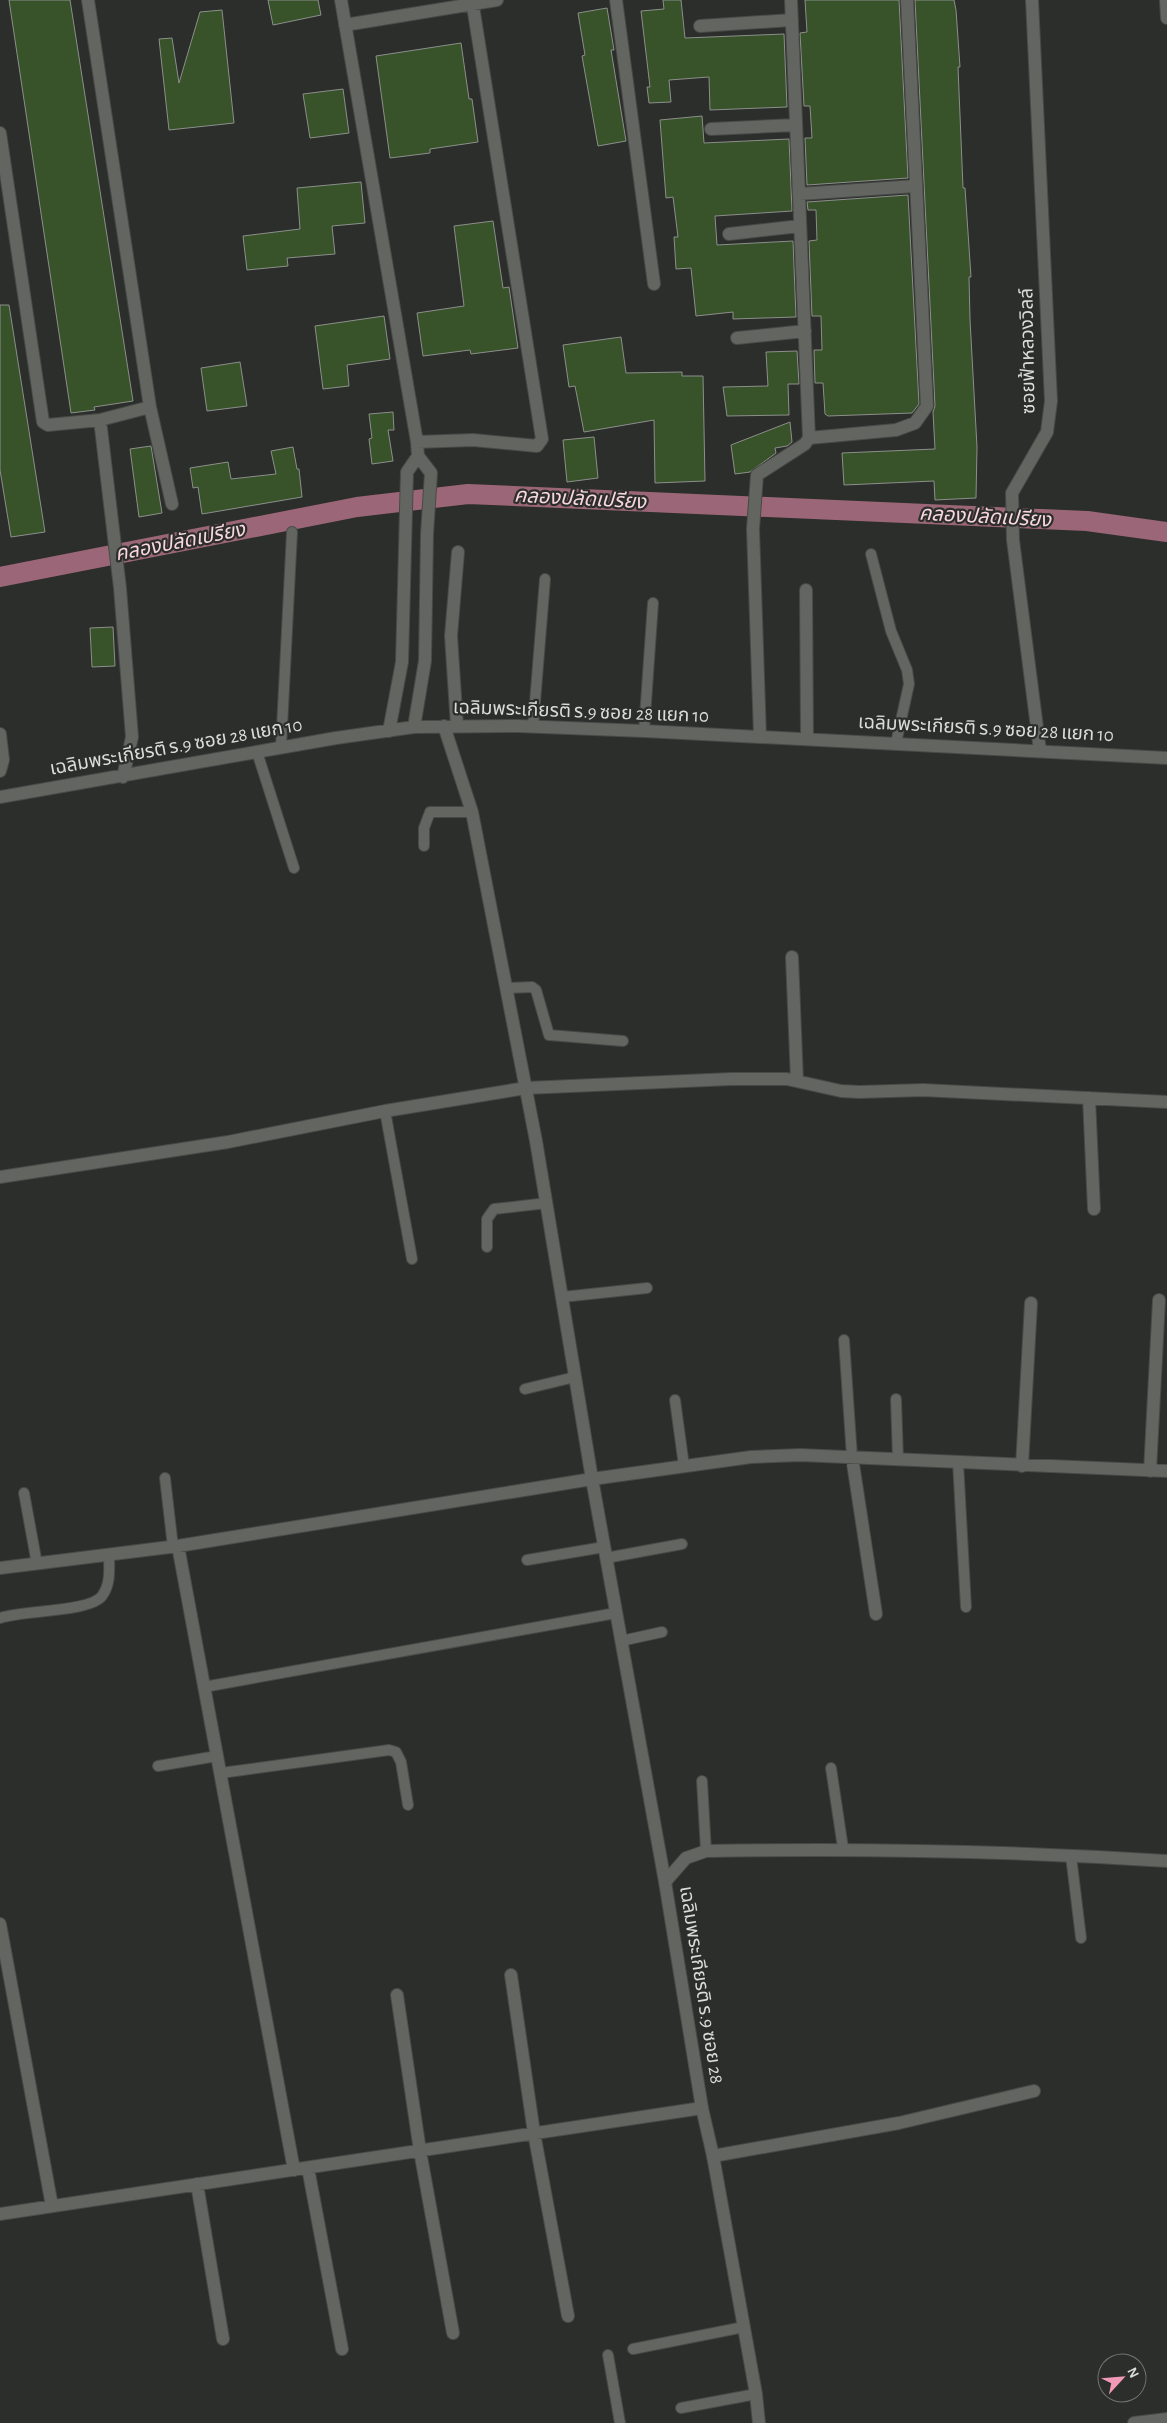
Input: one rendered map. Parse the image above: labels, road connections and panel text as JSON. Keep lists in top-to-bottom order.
{
  "streets": {
    "street": ["ซอยฟ้าหลวงวิลล์", "เฉลิมพระเกียรติ ร.9 ซอย 28 แยก 10", "เฉลิมพระเกียรติ ร.9 ซอย 28"]
  },
  "crossings": [
    ["ซอยฟ้าหลวงวิลล์", "เฉลิมพระเกียรติ ร.9 ซอย 28 แยก 10"]
  ],
  "water": ["คลองปลัดเปรียง"],
  "north": "top right"
}
